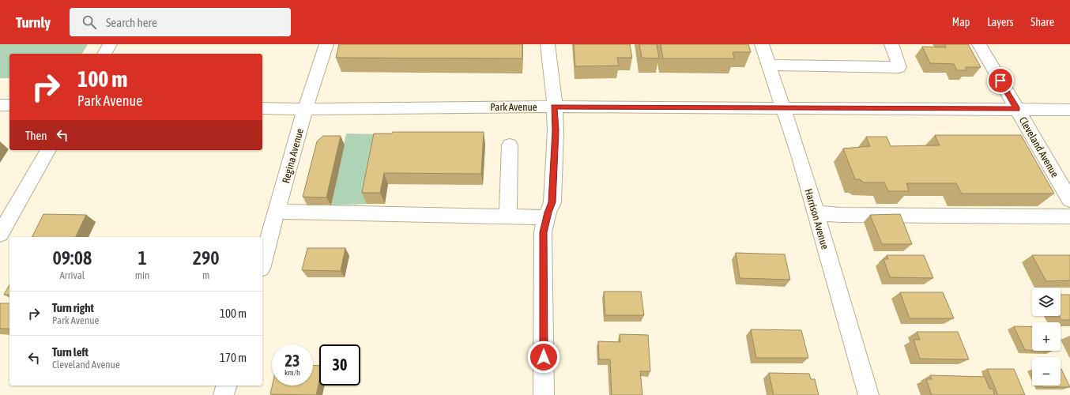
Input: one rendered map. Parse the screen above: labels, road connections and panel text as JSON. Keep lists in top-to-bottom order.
{
  "streets": {
    "street": [
      "Park Avenue",
      "Cleveland Avenue",
      "Regina Avenue",
      "Harrison Avenue"
    ]
  },
  "crossings": [
    ["Park Avenue", "Cleveland Avenue"],
    ["Park Avenue", "Regina Avenue"],
    ["Park Avenue", "Harrison Avenue"]
  ],
  "page": {
    "header": "Turnly",
    "search": "Search here",
    "nav": ["Map", "Layers", "Share"],
    "turn": ["100 m", "Park Avenue"],
    "then": "Then",
    "eta": [
      "09:08",
      "Arrival",
      "1",
      "min",
      "290",
      "m"
    ],
    "map_buttons": ["+", "−"],
    "list": [
      {
        "name": "Turn right",
        "note": "Park Avenue",
        "value": "100 m"
      },
      {
        "name": "Turn left",
        "note": "Cleveland Avenue",
        "value": "170 m"
      }
    ],
    "speed": "23 km/h",
    "limit": "30"
  }
}
